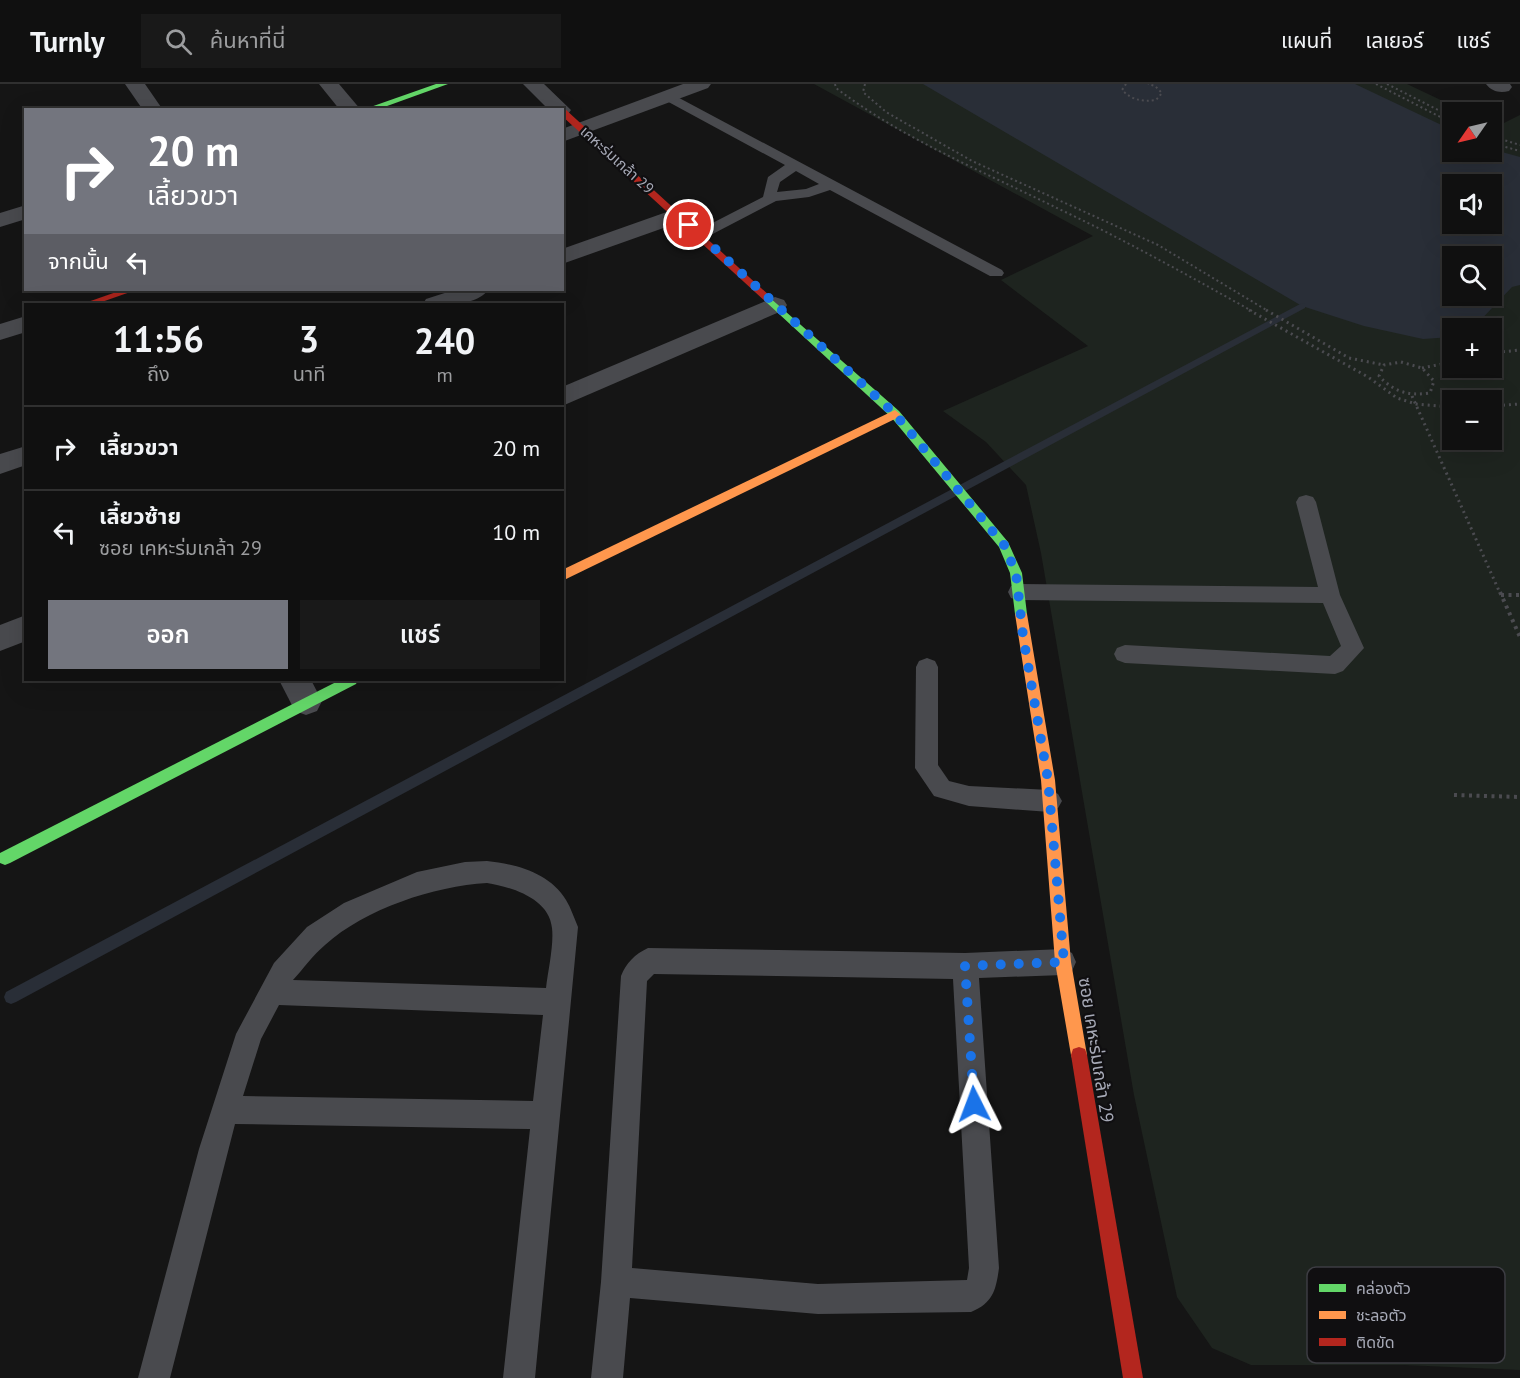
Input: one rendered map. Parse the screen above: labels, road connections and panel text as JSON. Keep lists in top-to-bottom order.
{
  "streets": {
    "street": ["เคหะร่มเกล้า 29", "ซอย เคหะร่มเกล้า 29"]
  },
  "crossings": [
    ["เคหะร่มเกล้า 29", "ซอย เคหะร่มเกล้า 29"]
  ],
  "legend": ["คล่องตัว", "ชะลอตัว", "ติดขัด"],
  "north": "bottom left",
  "page": {
    "header": "Turnly",
    "search": "ค้นหาที่นี่",
    "nav": ["แผนที่", "เลเยอร์", "แชร์"],
    "map_buttons": ["+", "−"],
    "turn": ["20 m", "เลี้ยวขวา"],
    "then": "จากนั้น",
    "eta": [
      "11:56",
      "ถึง",
      "3",
      "นาที",
      "240",
      "m"
    ],
    "list": [
      {
        "name": "เลี้ยวขวา",
        "value": "20 m"
      },
      {
        "name": "เลี้ยวซ้าย",
        "note": "ซอย เคหะร่มเกล้า 29",
        "value": "10 m"
      }
    ],
    "buttons": ["ออก", "แชร์"]
  }
}
